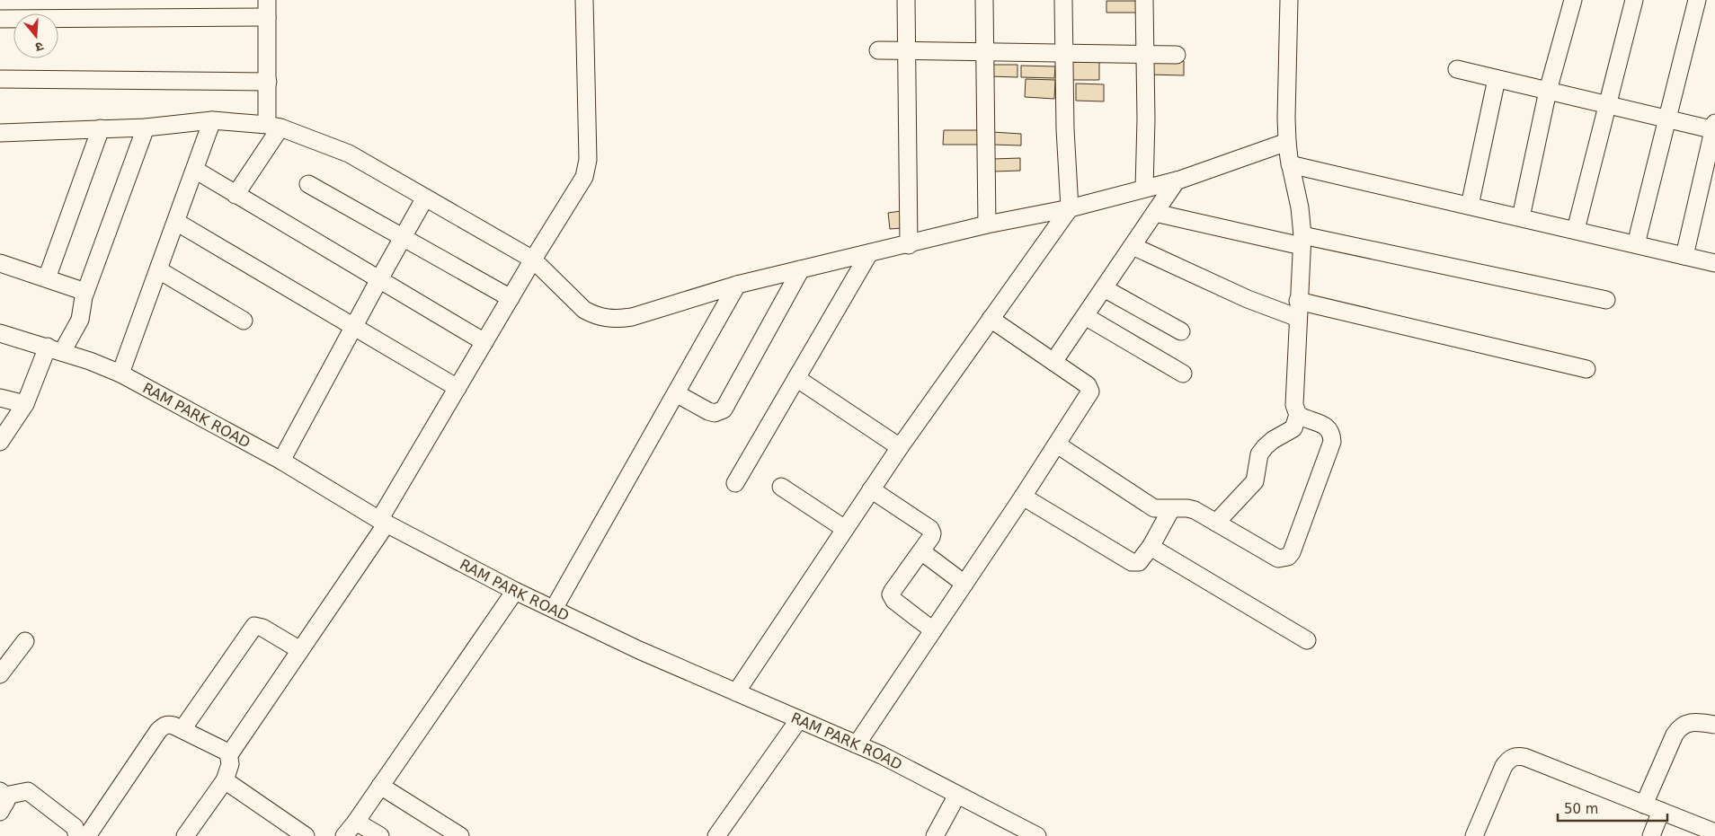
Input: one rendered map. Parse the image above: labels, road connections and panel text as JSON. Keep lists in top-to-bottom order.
{
  "streets": {
    "street": ["RAM PARK ROAD"]
  },
  "scale_bar": "50 m",
  "north": "bottom"
}
